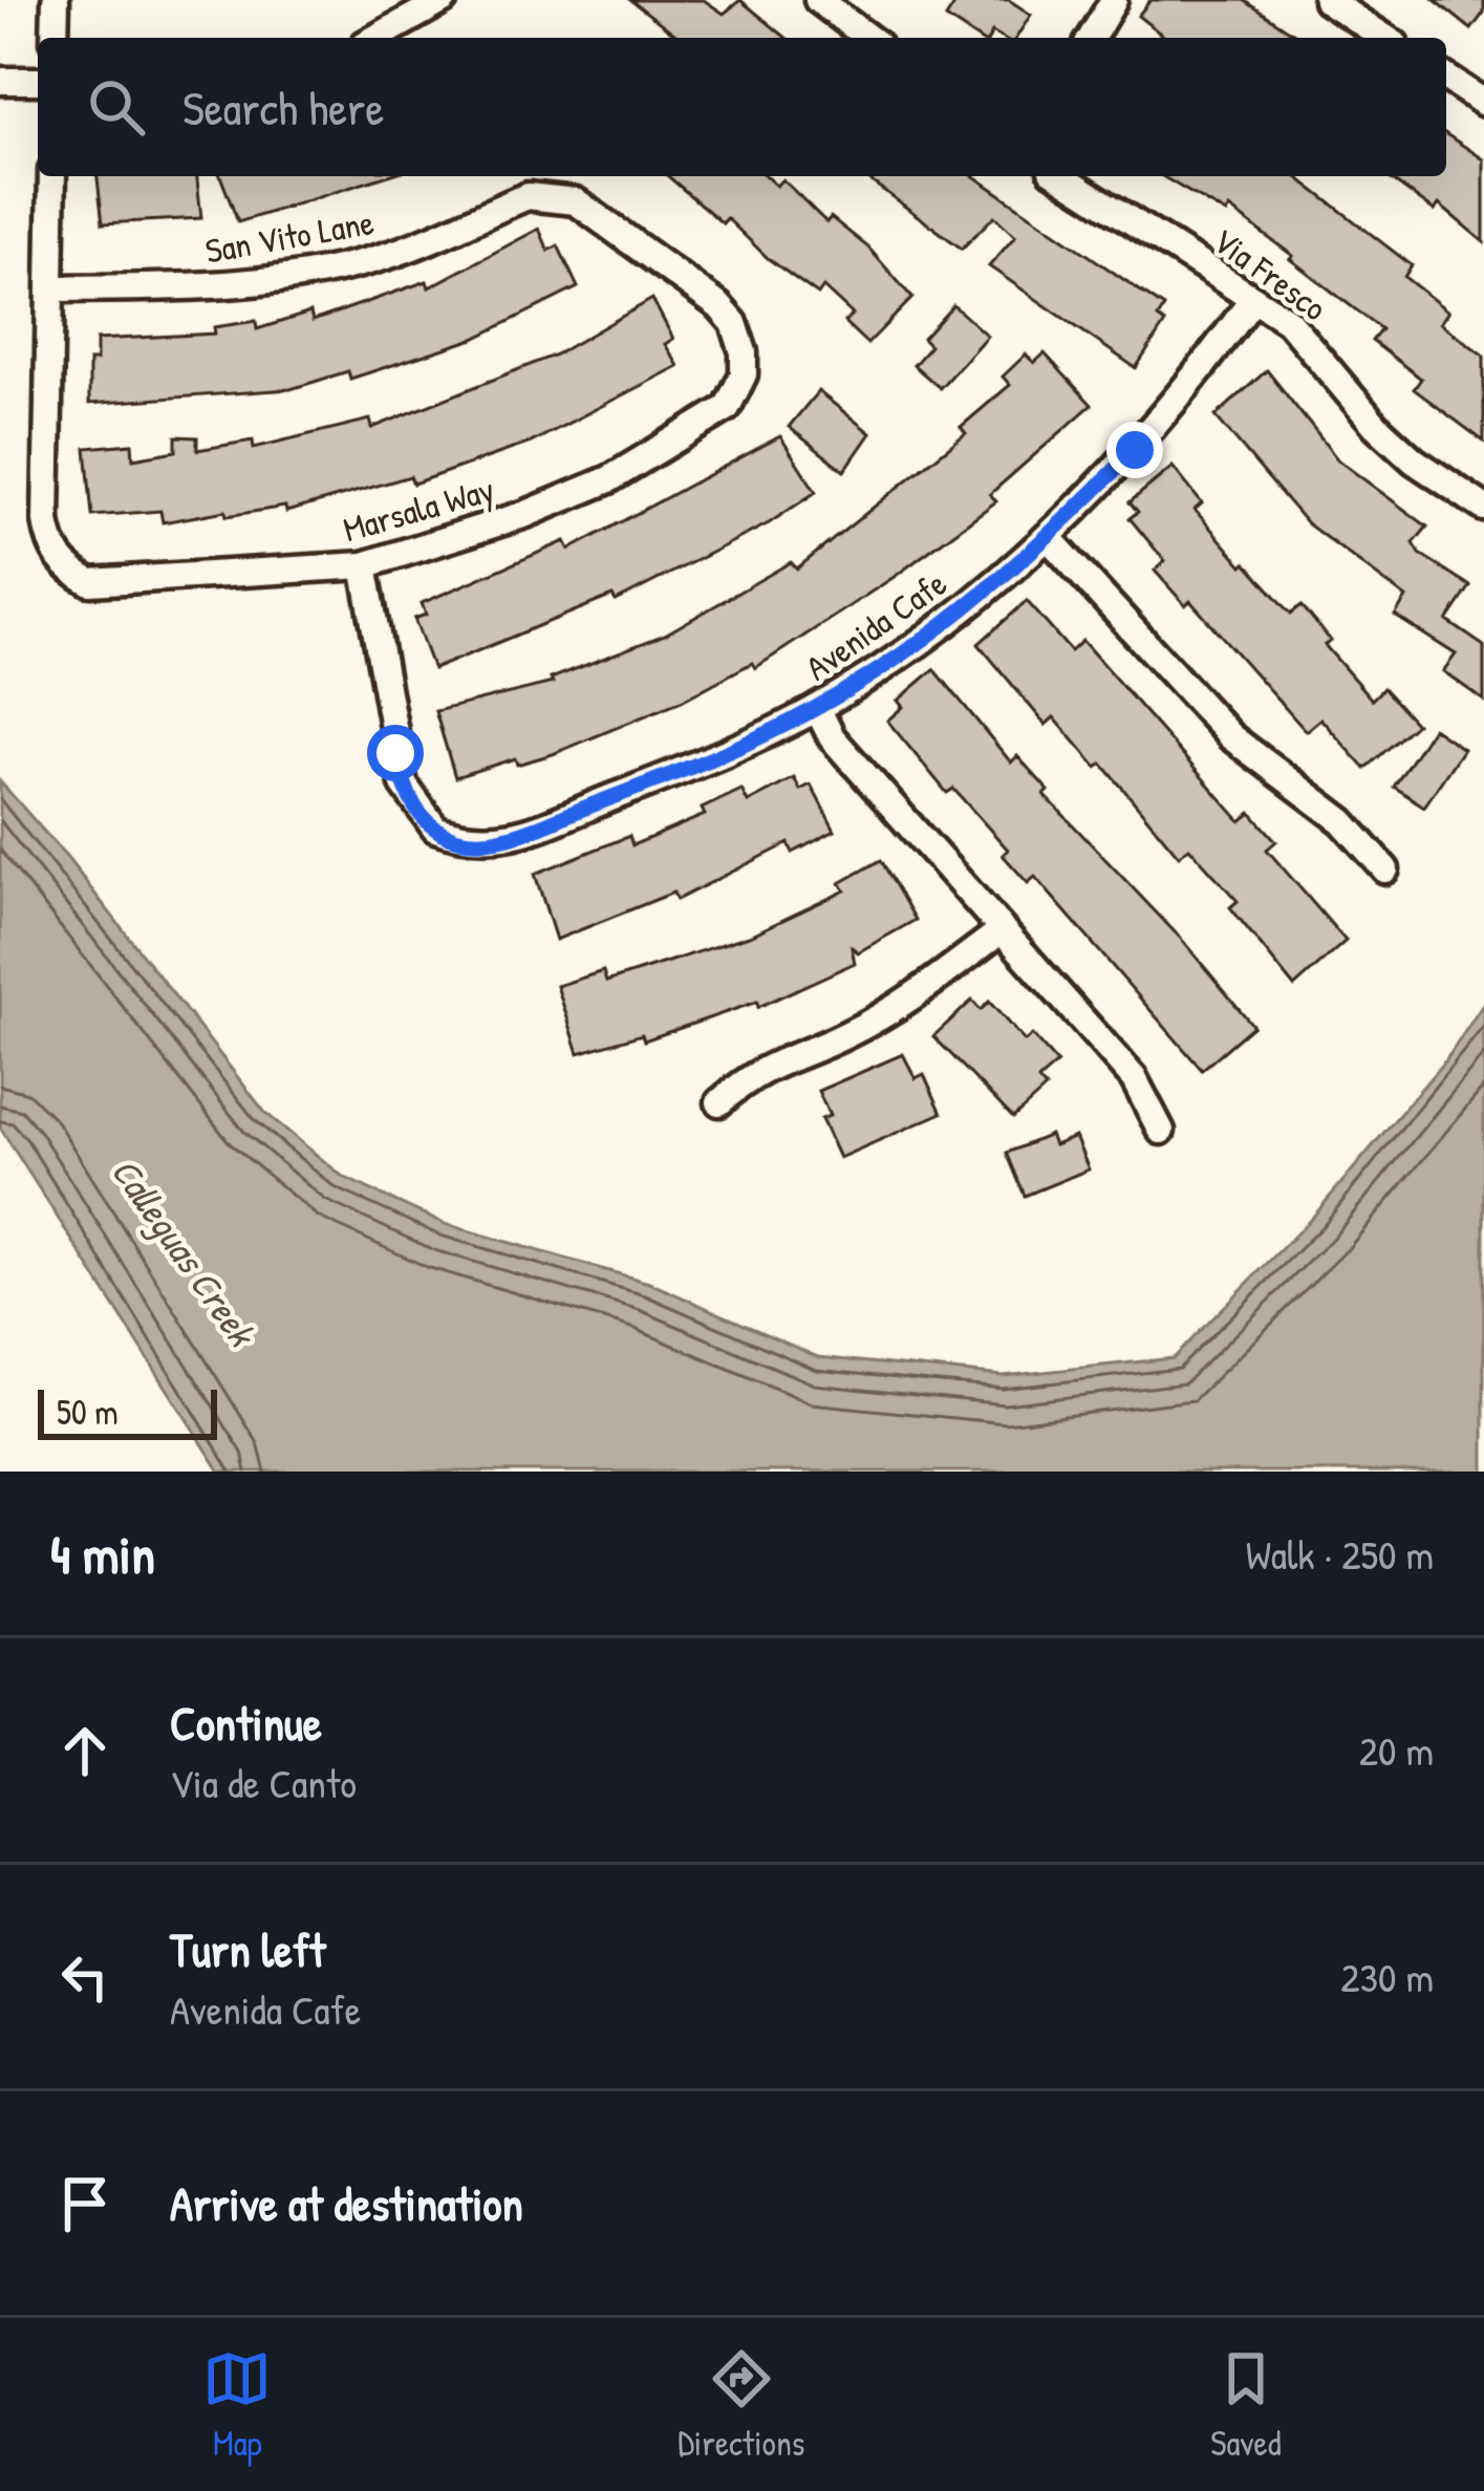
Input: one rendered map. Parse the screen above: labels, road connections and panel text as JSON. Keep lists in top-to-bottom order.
{
  "streets": {
    "street": [
      "San Vito Lane",
      "Via Fresco",
      "Marsala Way",
      "Avenida Cafe"
    ]
  },
  "crossings": [
    ["San Vito Lane", "Marsala Way"],
    ["Via Fresco", "Avenida Cafe"],
    ["Marsala Way", "Avenida Cafe"]
  ],
  "water": ["Calleguas Creek"],
  "scale_bar": "50 m",
  "page": {
    "search": "Search here",
    "scale": "50 m",
    "heading": ["4 min", "Walk · 250 m"],
    "list": [
      ["Continue", "Via de Canto", "20 m"],
      ["Turn left", "Avenida Cafe", "230 m"],
      "Arrive at destination"
    ],
    "nav": ["Map", "Directions", "Saved"]
  }
}
